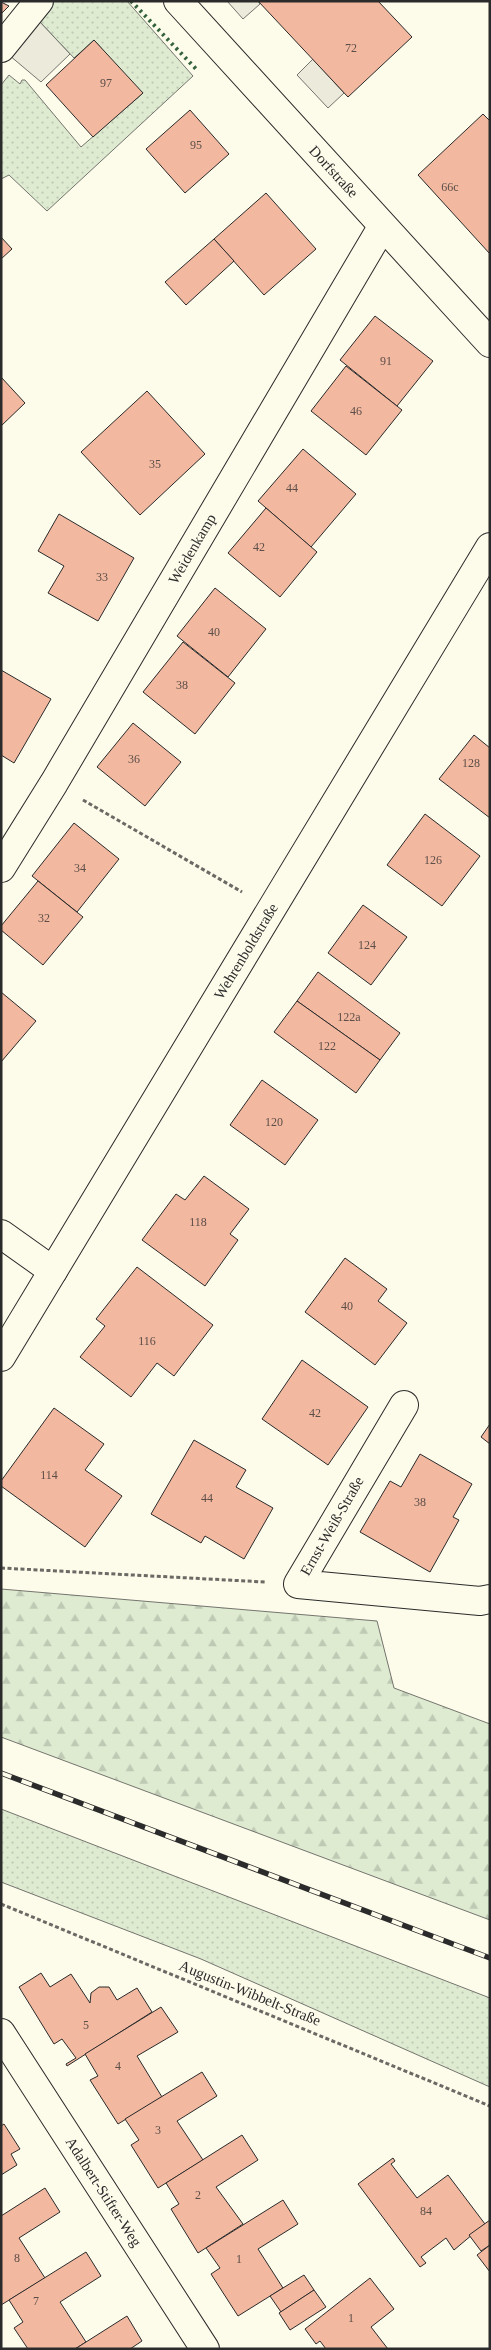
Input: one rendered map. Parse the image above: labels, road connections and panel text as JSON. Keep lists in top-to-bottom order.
{
  "streets": {
    "street": [
      "Dorfstraße",
      "Weidenkamp",
      "Wehrenboldstraße",
      "Ernst-Weiß-Straße",
      "Adalbert-Stifter-Weg"
    ],
    "path": ["Augustin-Wibbelt-Straße"]
  },
  "crossings": [
    ["Dorfstraße", "Weidenkamp"]
  ],
  "house_numbers": [
    "72",
    "97",
    "95",
    "66c",
    "91",
    "46",
    "35",
    "44",
    "42",
    "33",
    "40",
    "38",
    "36",
    "128",
    "126",
    "34",
    "32",
    "124",
    "122a",
    "122",
    "120",
    "118",
    "40",
    "116",
    "42",
    "114",
    "44",
    "38",
    "5",
    "4",
    "3",
    "2",
    "84",
    "8",
    "1",
    "7",
    "1"
  ]
}
